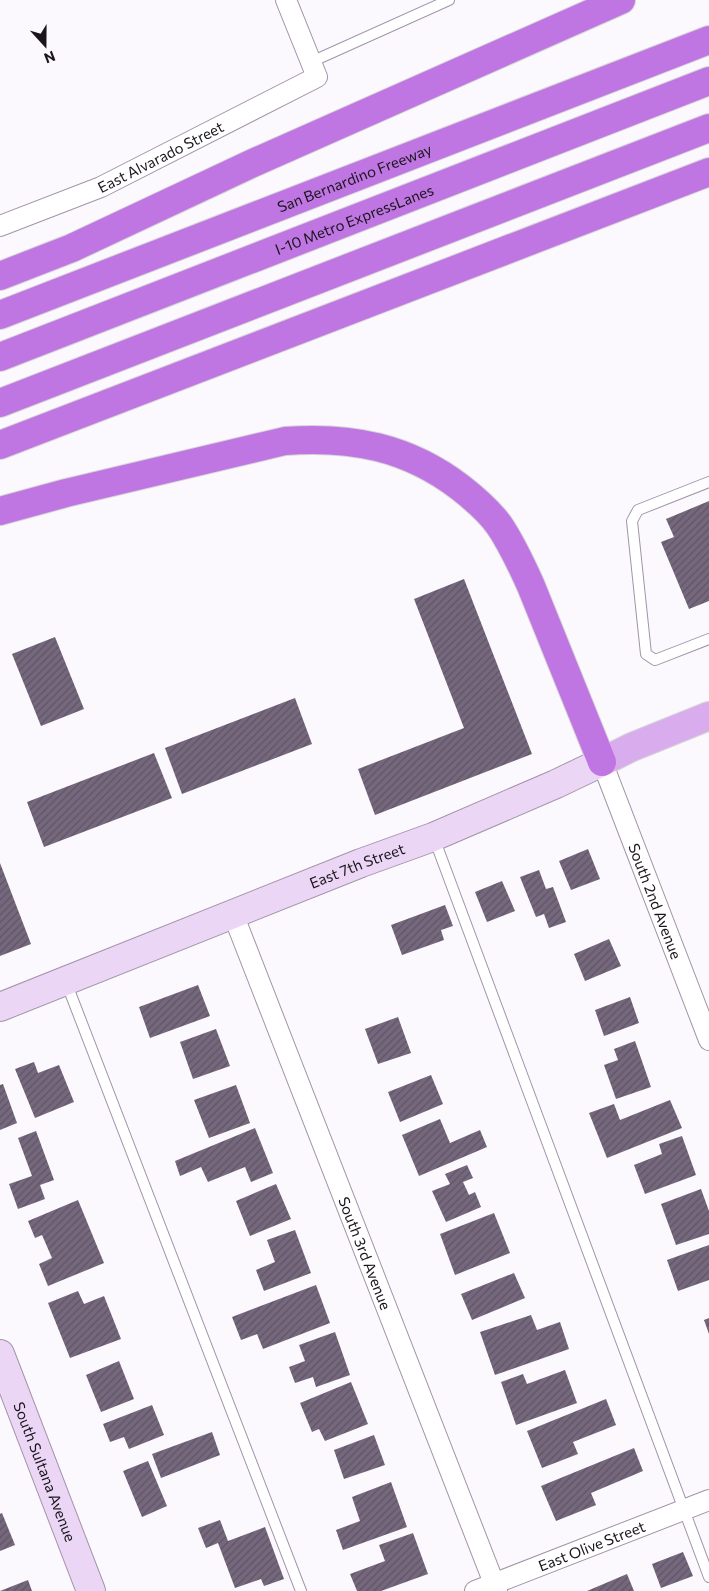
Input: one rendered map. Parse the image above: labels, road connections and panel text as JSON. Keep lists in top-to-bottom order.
{
  "streets": {
    "highway": ["San Bernardino Freeway", "I-10 Metro ExpressLanes"],
    "main road": ["East 7th Street"],
    "street": [
      "East Alvarado Street",
      "South 2nd Avenue",
      "South 3rd Avenue",
      "South Sultana Avenue",
      "East Olive Street"
    ]
  },
  "crossings": [
    ["East 7th Street", "South 2nd Avenue"],
    ["East 7th Street", "South 3rd Avenue"],
    ["South 3rd Avenue", "East Olive Street"]
  ],
  "north": "bottom"
}
